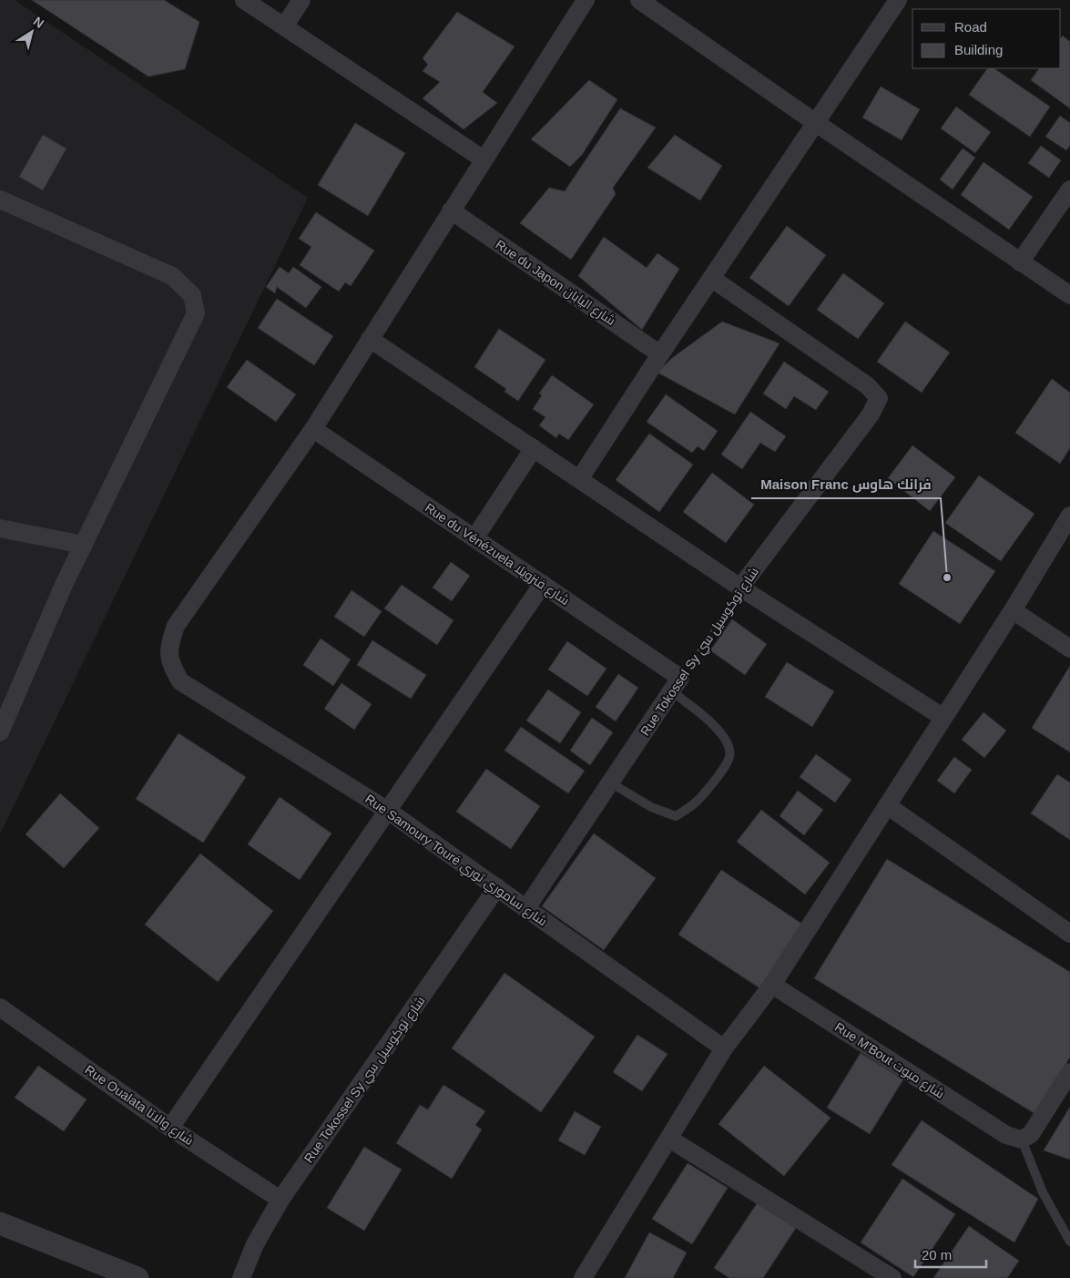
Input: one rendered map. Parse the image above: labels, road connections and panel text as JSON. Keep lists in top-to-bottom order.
{
  "streets": {
    "street": [
      "Rue du Japon شارع اليابان",
      "Rue du Vénézuela شارع فنزويلا",
      "Rue Tokossel Sy شارع توكوسيل سي",
      "Rue Samoury Touré شارع ساموري توري",
      "Rue M'Bout شارع مبوت",
      "Rue Oualata شارع والاتا"
    ]
  },
  "crossings": [
    ["Rue du Vénézuela شارع فنزويلا", "Rue Tokossel Sy شارع توكوسيل سي"],
    ["Rue du Vénézuela شارع فنزويلا", "Rue Samoury Touré شارع ساموري توري"],
    ["Rue Tokossel Sy شارع توكوسيل سي", "Rue Samoury Touré شارع ساموري توري"],
    ["Rue Tokossel Sy شارع توكوسيل سي", "Rue Oualata شارع والاتا"]
  ],
  "places": ["Maison Franc فرانك هاوس"],
  "legend": ["Road", "Building"],
  "scale_bar": "20 m",
  "north": "top right"
}
